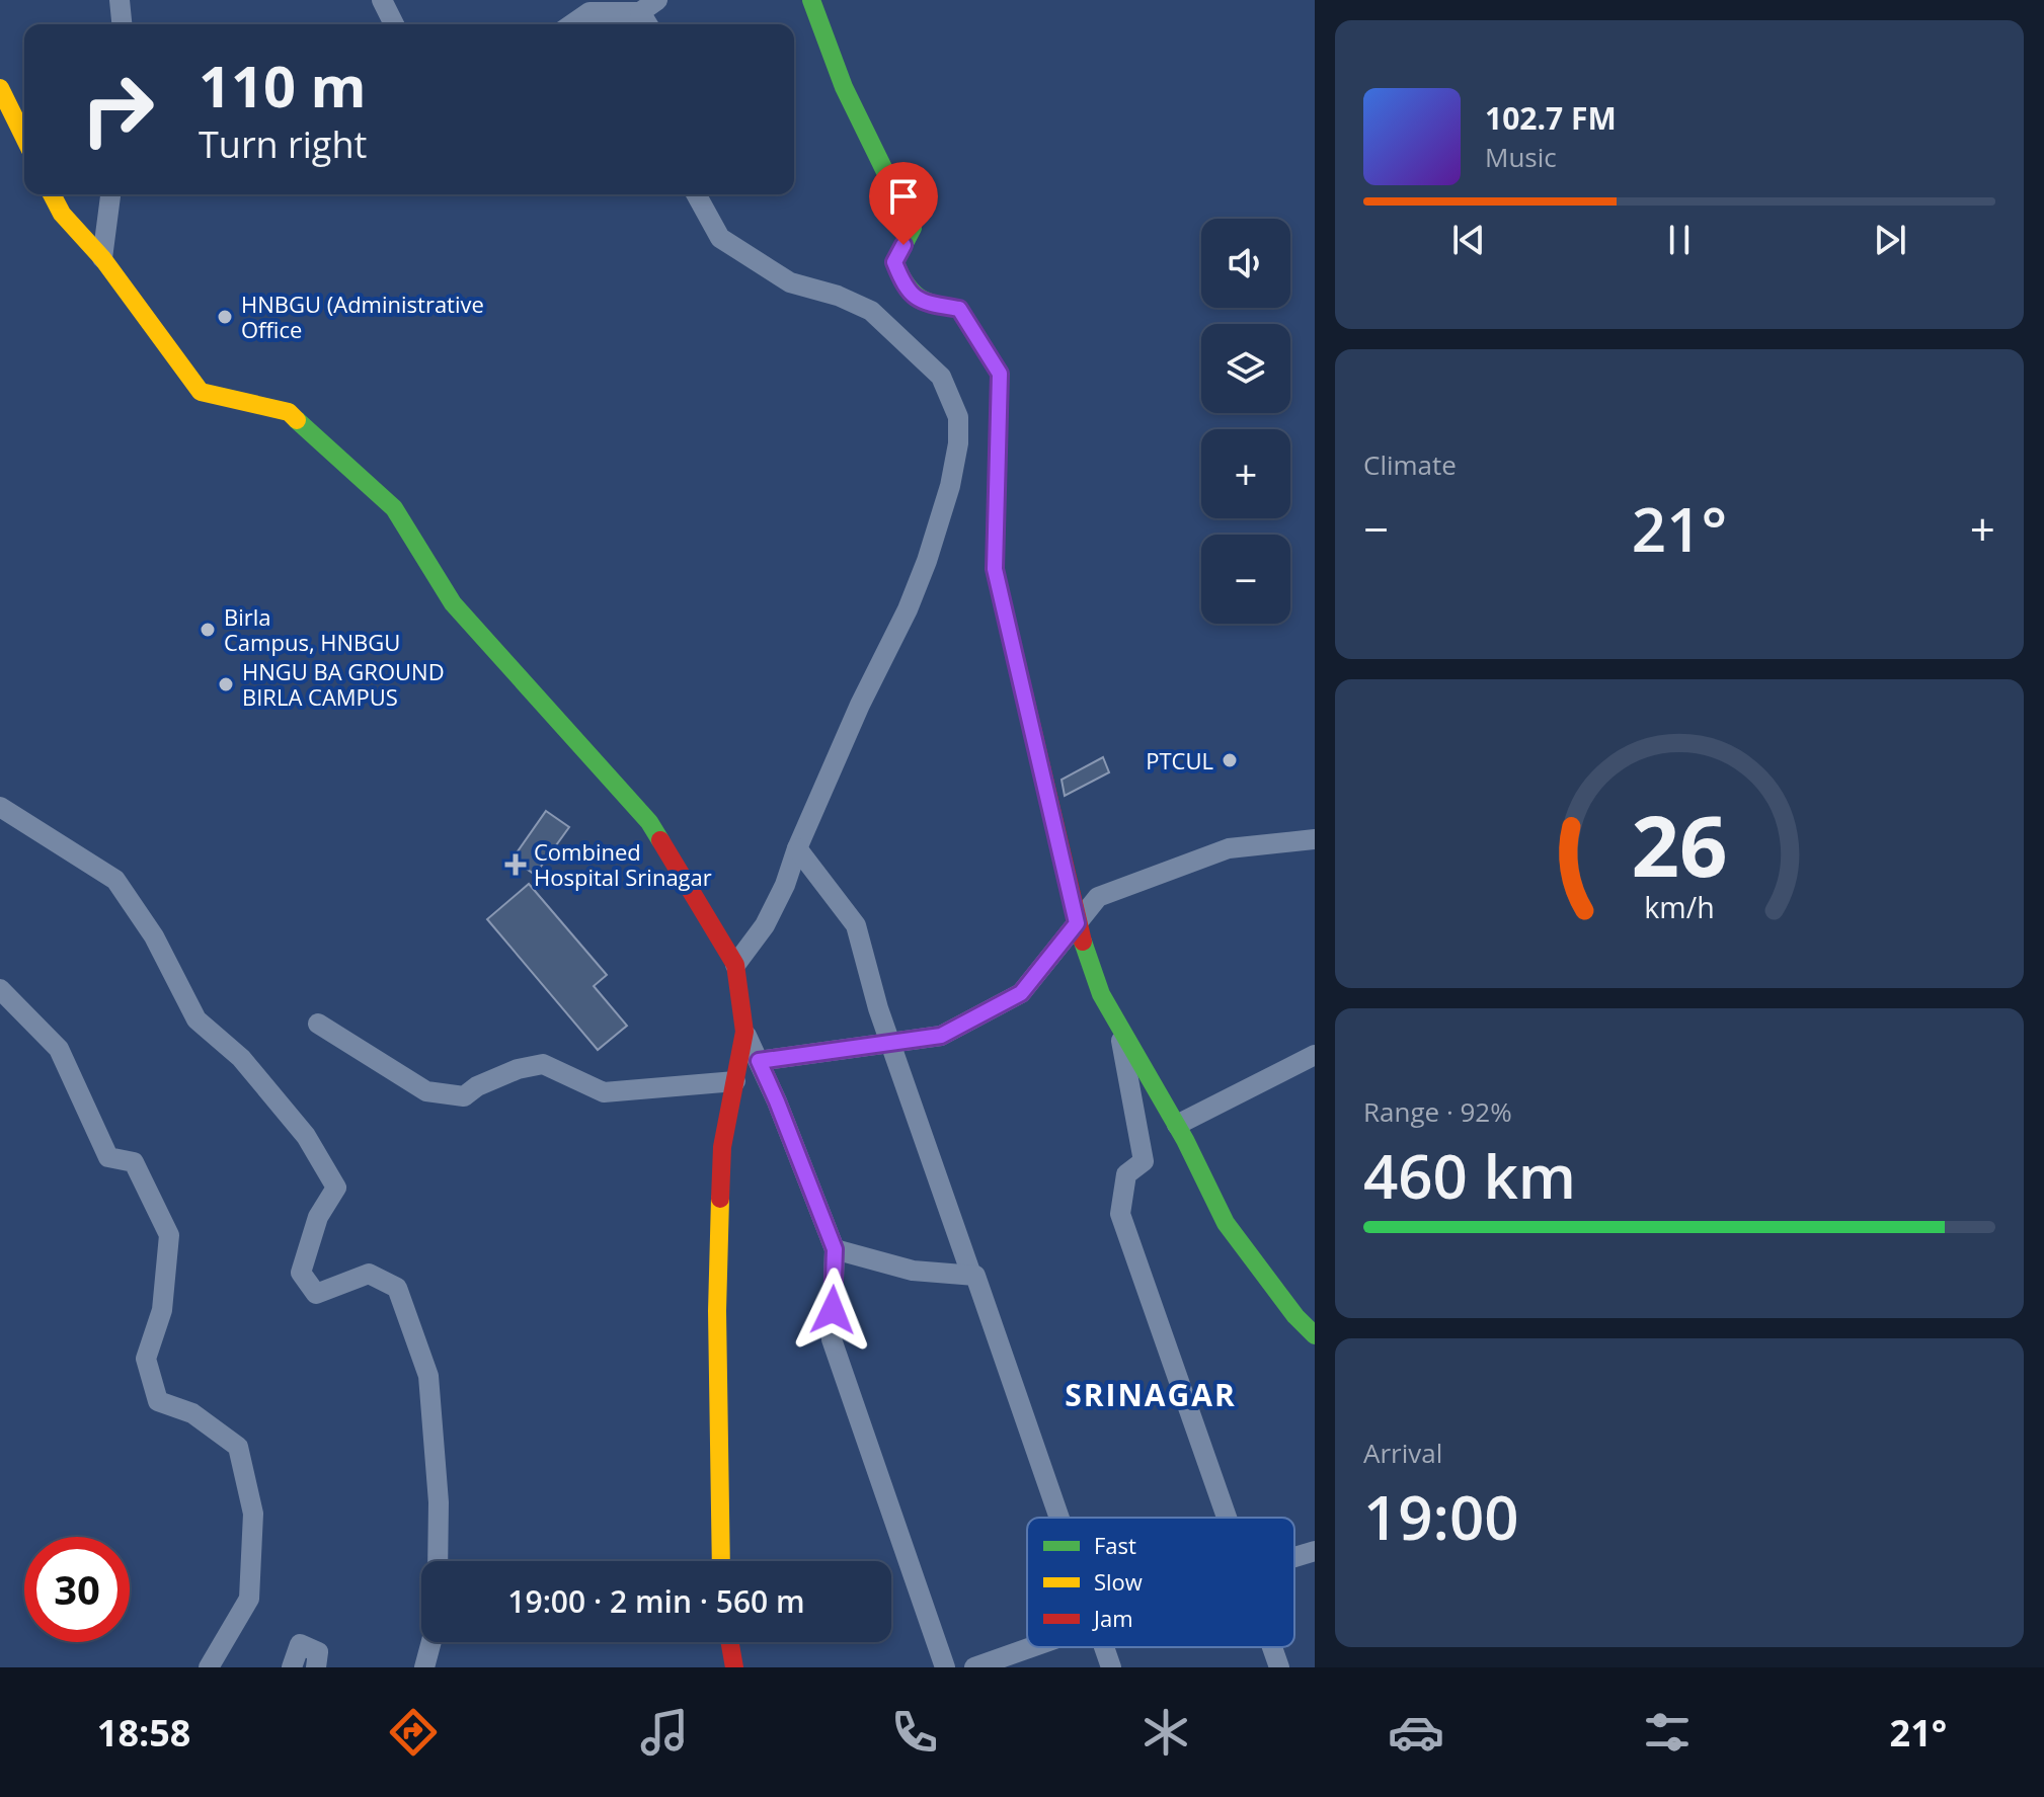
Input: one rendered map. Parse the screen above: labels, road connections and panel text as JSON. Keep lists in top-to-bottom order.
{
  "districts": ["SRINAGAR"],
  "places": {
    "other": [
      "HNBGU (Administrative Office",
      "Birla Campus, HNBGU",
      "HNGU BA GROUND BIRLA CAMPUS",
      "PTCUL"
    ],
    "health": ["Combined Hospital Srinagar"]
  },
  "legend": ["Fast", "Slow", "Jam"],
  "page": {
    "turn": ["110 m", "Turn right"],
    "song": ["102.7 FM", "Music"],
    "map_buttons": ["+", "−"],
    "tile": [
      "Climate",
      ["Range · 92%", "460 km"],
      ["Arrival", "19:00"]
    ],
    "heat": ["−", "21°", "+"],
    "limit": "30",
    "trip": "19:00 · 2 min · 560 m",
    "tabs": ["18:58", "21°"],
    "gauge": ["26", "km/h"]
  }
}
